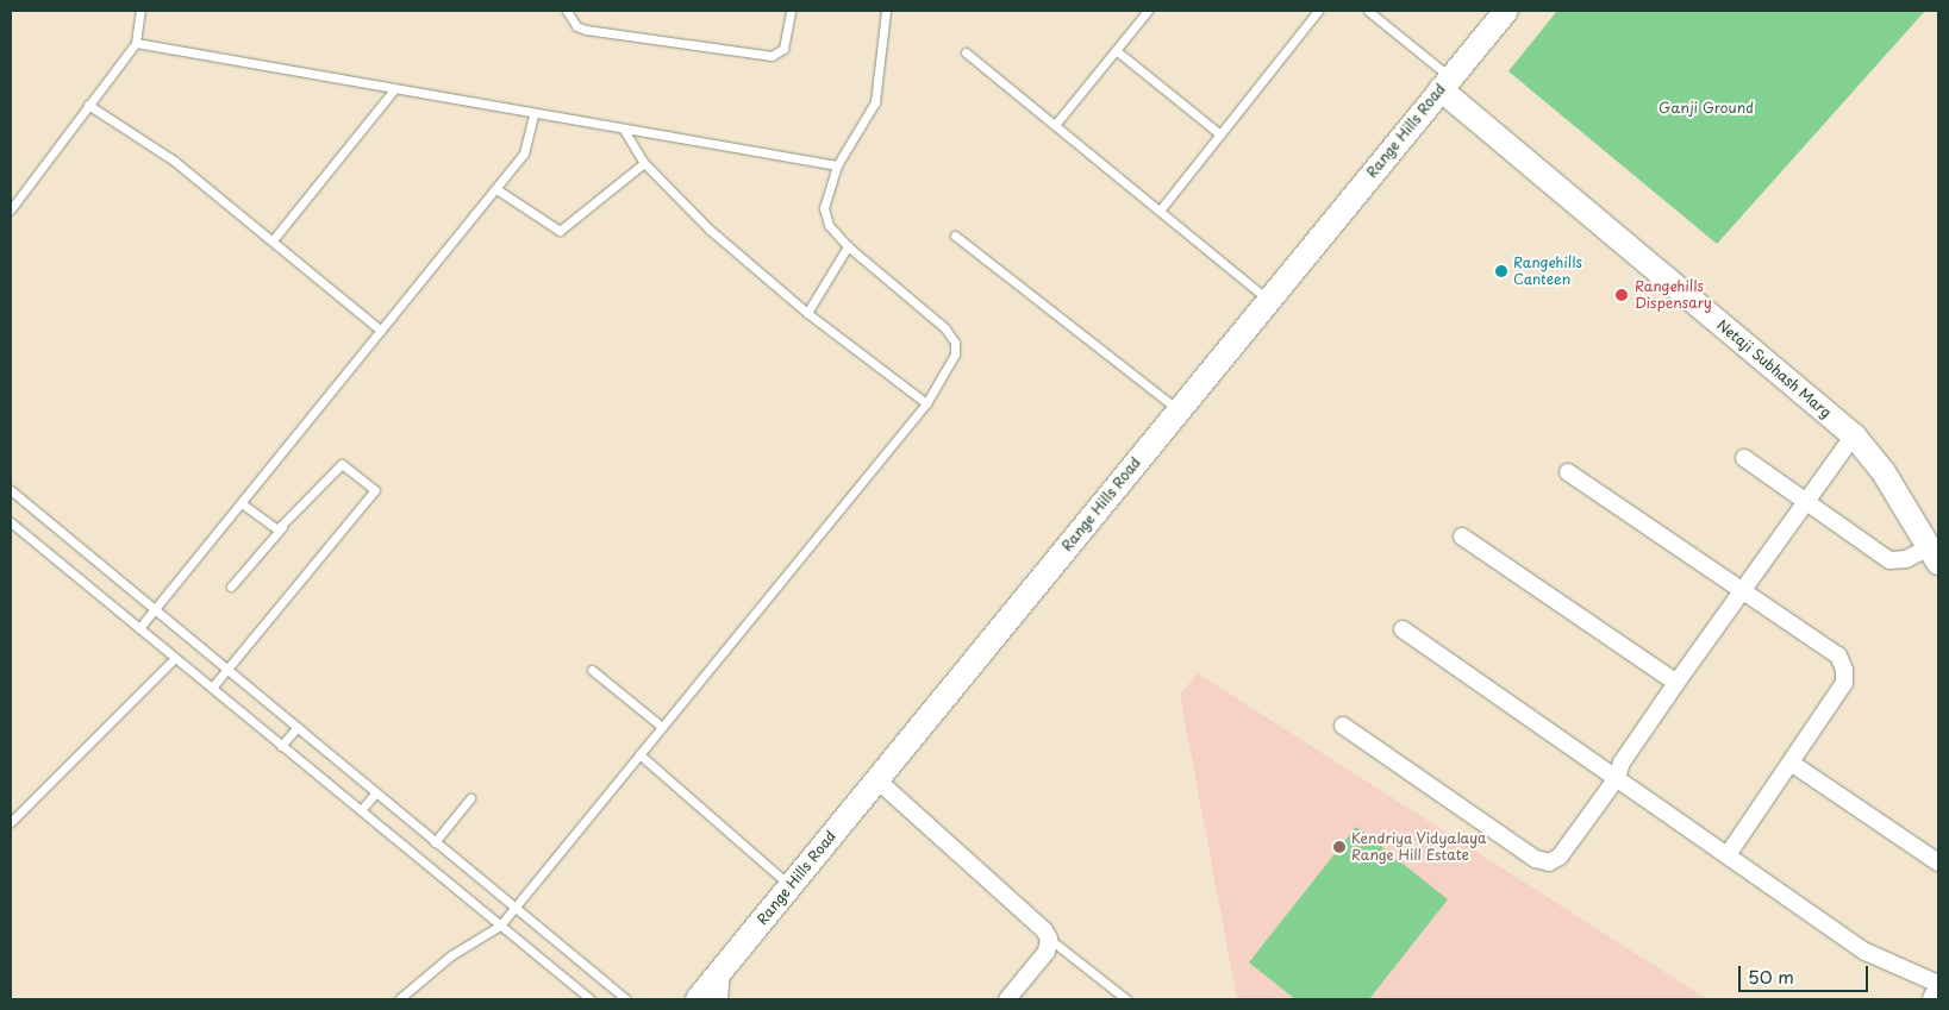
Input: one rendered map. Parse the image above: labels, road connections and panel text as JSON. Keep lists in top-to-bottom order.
{
  "streets": {
    "street": ["Range Hills Road", "Netaji Subhash Marg"]
  },
  "crossings": [
    ["Range Hills Road", "Netaji Subhash Marg"]
  ],
  "parks": ["Ganji Ground"],
  "places": ["Rangehills Canteen", "Rangehills Dispensary", "Kendriya Vidyalaya Range Hill Estate"],
  "scale_bar": "50 m"
}
